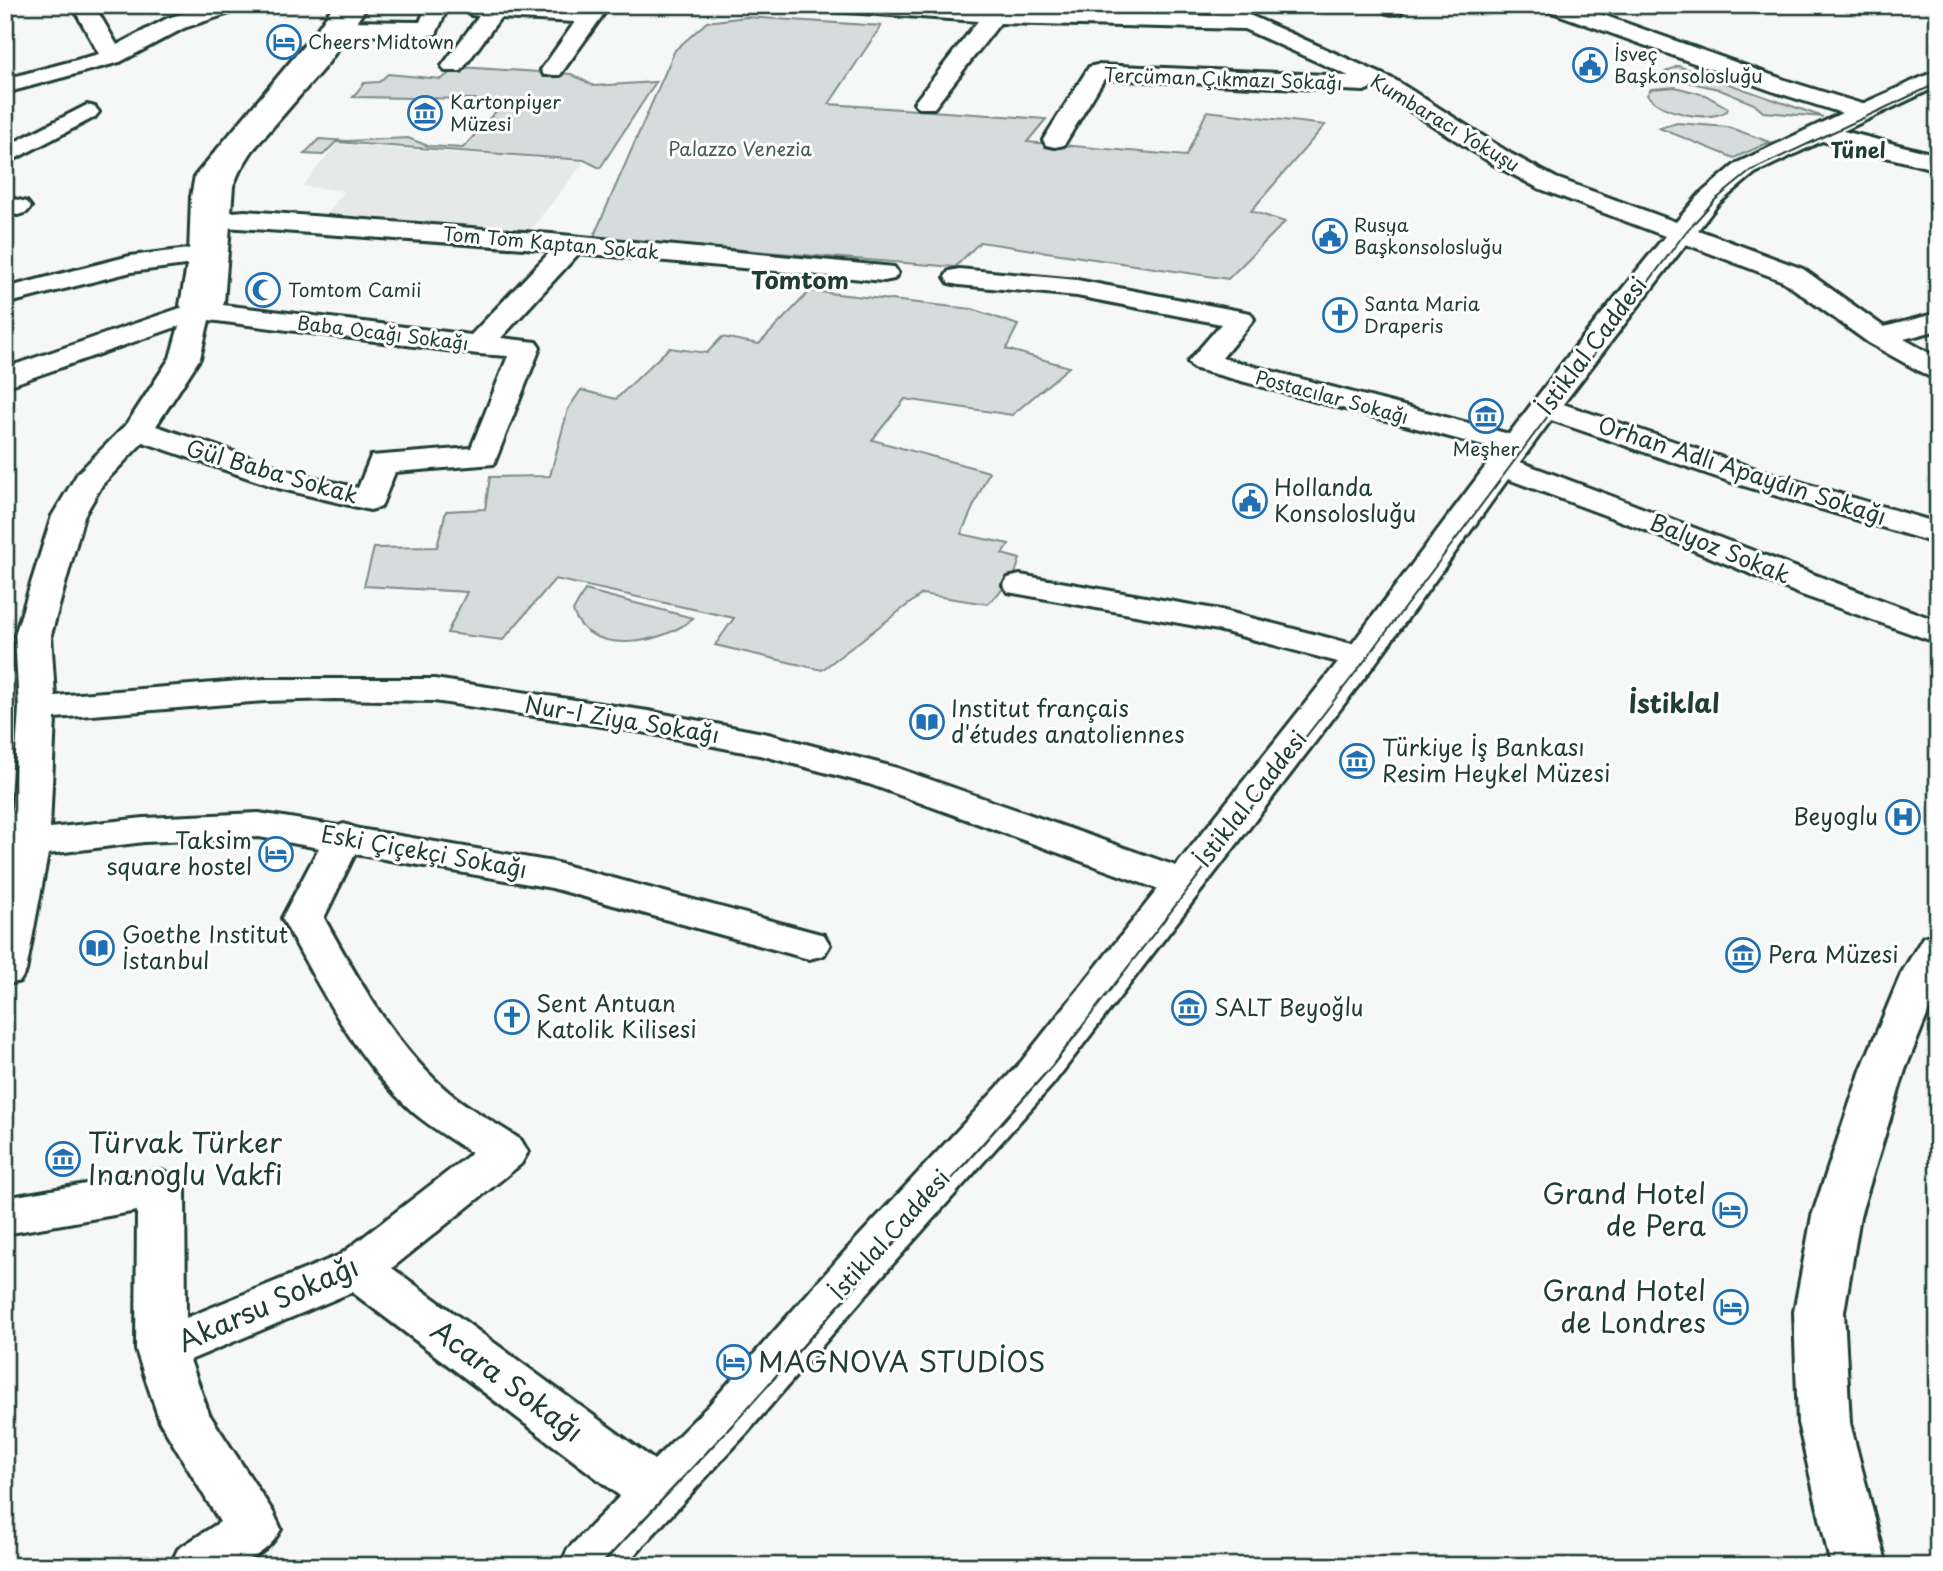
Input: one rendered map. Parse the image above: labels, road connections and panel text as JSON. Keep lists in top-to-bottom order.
{
  "streets": {
    "street": [
      "Tercüman Çıkmazı Sokağı",
      "Kumbaracı Yokuşu",
      "Tom Tom Kaptan Sokak",
      "Baba Ocağı Sokağı",
      "İstiklal Caddesi",
      "Postacılar Sokağı",
      "Orhan Adlı Apaydın Sokağı",
      "Gül Baba Sokak",
      "Balyoz Sokak",
      "Nur-I Ziya Sokağı",
      "Eski Çiçekçi Sokağı",
      "Akarsu Sokağı",
      "Acara Sokağı"
    ]
  },
  "crossings": [
    ["Tercüman Çıkmazı Sokağı", "Kumbaracı Yokuşu"],
    ["Kumbaracı Yokuşu", "İstiklal Caddesi"],
    ["Baba Ocağı Sokağı", "Gül Baba Sokak"],
    ["İstiklal Caddesi", "Postacılar Sokağı"],
    ["İstiklal Caddesi", "Orhan Adlı Apaydın Sokağı"],
    ["İstiklal Caddesi", "Balyoz Sokak"],
    ["İstiklal Caddesi", "Nur-I Ziya Sokağı"],
    ["İstiklal Caddesi", "Acara Sokağı"],
    ["Postacılar Sokağı", "Balyoz Sokak"],
    ["Eski Çiçekçi Sokağı", "Akarsu Sokağı"],
    ["Akarsu Sokağı", "Acara Sokağı"]
  ],
  "districts": ["Tünel", "Tomtom", "İstiklal"],
  "parks": ["Palazzo Venezia"],
  "places": {
    "hotel": [
      "Cheers Midtown",
      "Taksim square hostel",
      "Grand Hotel de Pera",
      "Grand Hotel de Londres",
      "MAGNOVA STUDİOS"
    ],
    "public building": ["İsveç Başkonsolosluğu", "Rusya Başkonsolosluğu", "Hollanda Konsolosluğu"],
    "museum": [
      "Kartonpiyer Müzesi",
      "Meşher",
      "Türkiye İş Bankası Resim Heykel Müzesi",
      "Pera Müzesi",
      "SALT Beyoğlu",
      "Türvak Türker Inanoglu Vakfi"
    ],
    "mosque": ["Tomtom Camii"],
    "church": ["Santa Maria Draperis", "Sent Antuan Katolik Kilisesi"],
    "library": ["Institut français d'études anatoliennes", "Goethe Institut İstanbul"],
    "hospital": ["Beyoglu"]
  }
}
